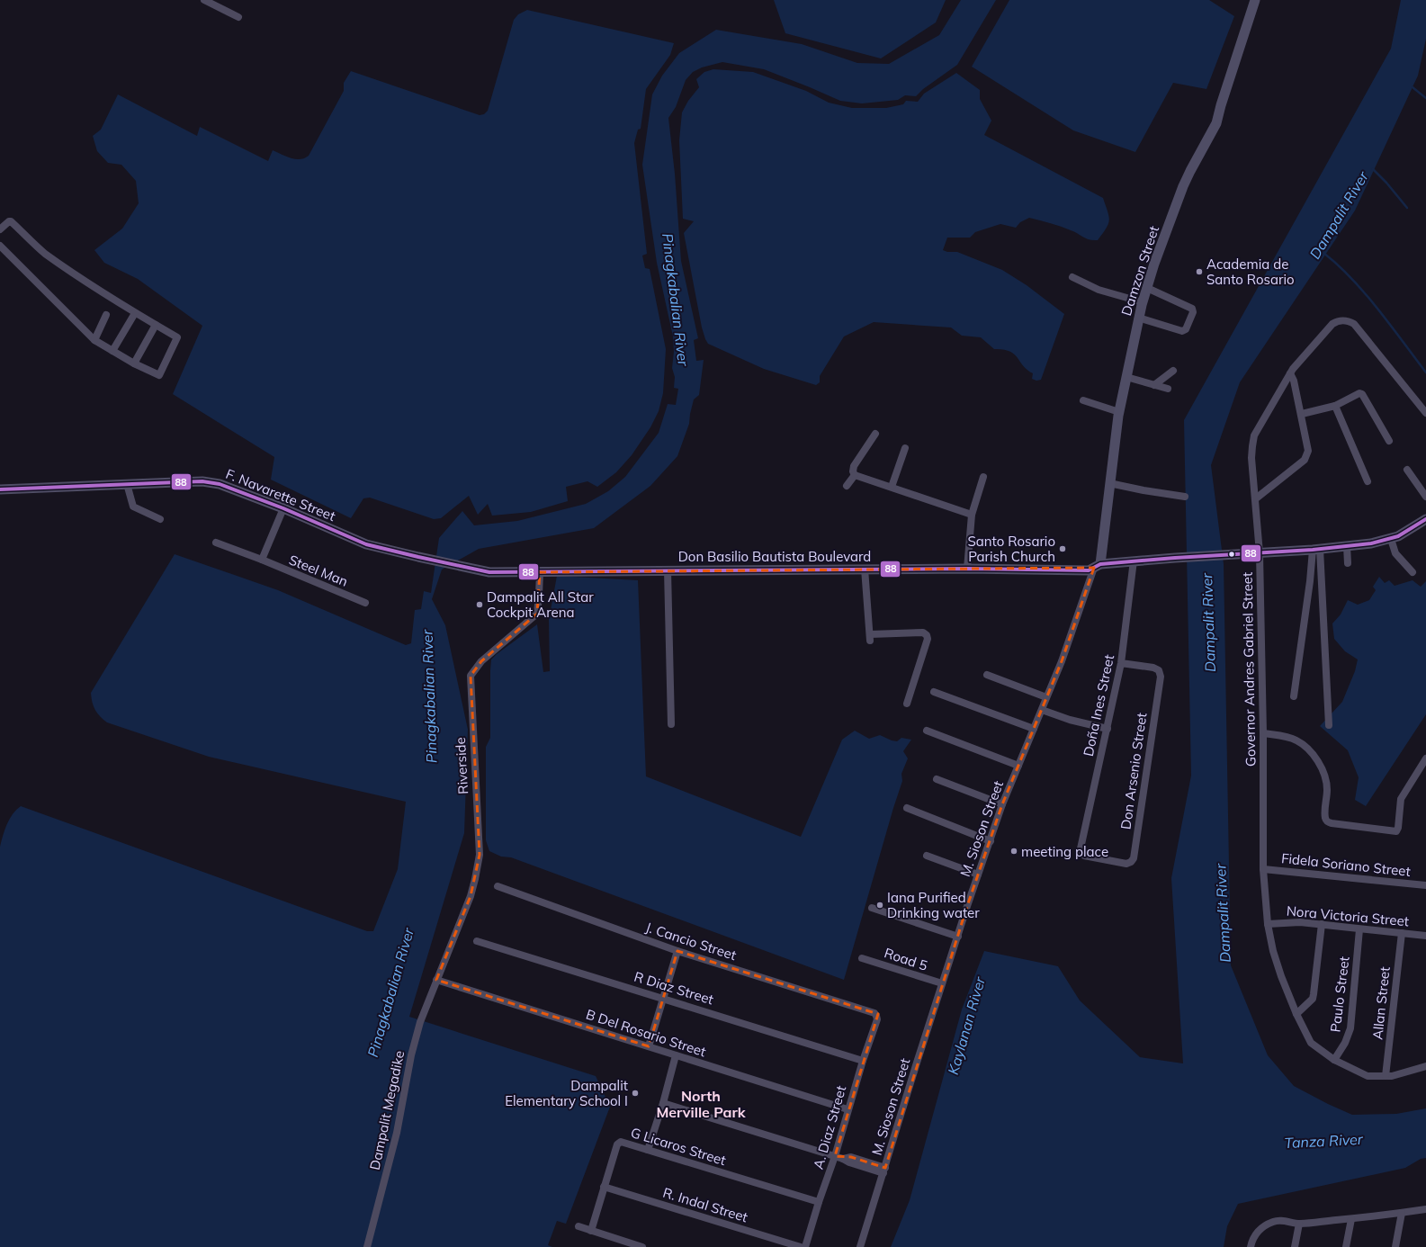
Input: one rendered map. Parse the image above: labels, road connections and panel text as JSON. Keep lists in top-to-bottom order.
{
  "streets": {
    "main road": ["Damzon Street", "F. Navarette Street", "Don Basilio Bautista Boulevard"],
    "street": [
      "Steel Man",
      "Governor Andres Gabriel Street",
      "Doña Ines Street",
      "Riverside",
      "Don Arsenio Street",
      "M. Sioson Street",
      "Fidela Soriano Street",
      "Nora Victoria Street",
      "J. Cancio Street",
      "Road 5",
      "R Diaz Street",
      "Paulo Street",
      "Allan Street",
      "B Del Rosario Street",
      "Dampalit Megadike",
      "A. Diaz Street",
      "G Licaros Street",
      "R. Indal Street"
    ]
  },
  "crossings": [
    ["Damzon Street", "Don Basilio Bautista Boulevard"],
    ["Damzon Street", "M. Sioson Street"],
    ["F. Navarette Street", "Don Basilio Bautista Boulevard"],
    ["Don Basilio Bautista Boulevard", "Governor Andres Gabriel Street"],
    ["Don Basilio Bautista Boulevard", "Doña Ines Street"],
    ["Don Basilio Bautista Boulevard", "Riverside"],
    ["Don Basilio Bautista Boulevard", "M. Sioson Street"],
    ["Governor Andres Gabriel Street", "Fidela Soriano Street"],
    ["Governor Andres Gabriel Street", "Nora Victoria Street"],
    ["Governor Andres Gabriel Street", "Paulo Street"],
    ["Governor Andres Gabriel Street", "Allan Street"],
    ["Doña Ines Street", "Don Arsenio Street"],
    ["Riverside", "B Del Rosario Street"],
    ["Riverside", "Dampalit Megadike"],
    ["M. Sioson Street", "Road 5"],
    ["Nora Victoria Street", "Paulo Street"],
    ["Nora Victoria Street", "Allan Street"],
    ["J. Cancio Street", "A. Diaz Street"],
    ["R Diaz Street", "A. Diaz Street"],
    ["B Del Rosario Street", "Dampalit Megadike"],
    ["B Del Rosario Street", "A. Diaz Street"],
    ["A. Diaz Street", "G Licaros Street"],
    ["G Licaros Street", "R. Indal Street"]
  ],
  "districts": ["North Merville Park"],
  "water": [
    "Dampalit River",
    "Pinagkabalian River",
    "Kaylanan River",
    "Tanza River"
  ],
  "places": [
    "Academia de Santo Rosario",
    "Santo Rosario Parish Church",
    "Dampalit All Star Cockpit Arena",
    "meeting place",
    "Iana Purified Drinking water",
    "Dampalit Elementary School I"
  ],
  "lines": ["transit line 88"]
}
